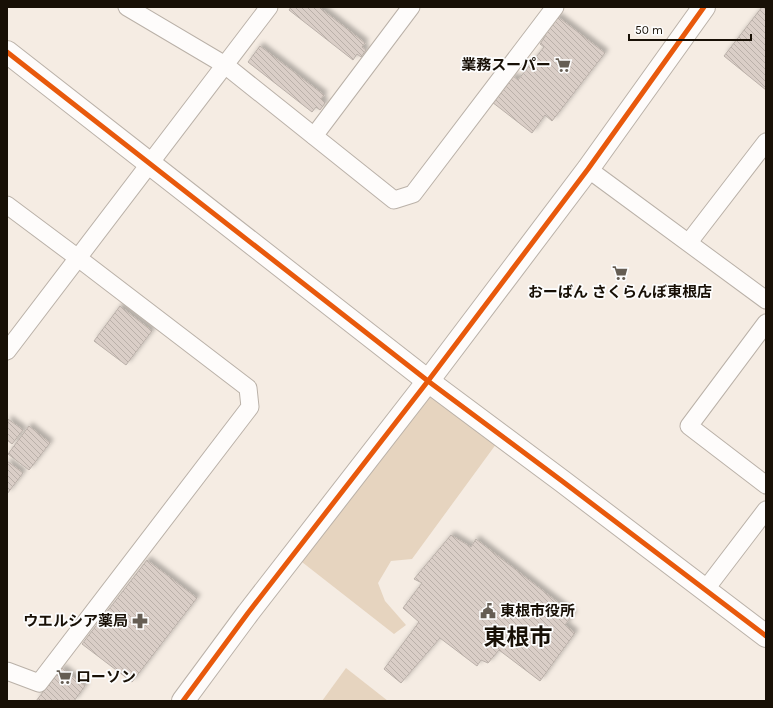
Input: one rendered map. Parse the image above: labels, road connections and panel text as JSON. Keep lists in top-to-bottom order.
{
  "districts": ["東根市"],
  "places": {
    "supermarket": ["業務スーパー", "おーばん さくらんぼ東根店", "ローソン"],
    "public building": ["東根市役所"],
    "pharmacy": ["ウエルシア薬局"]
  },
  "scale_bar": "50 m"
}
